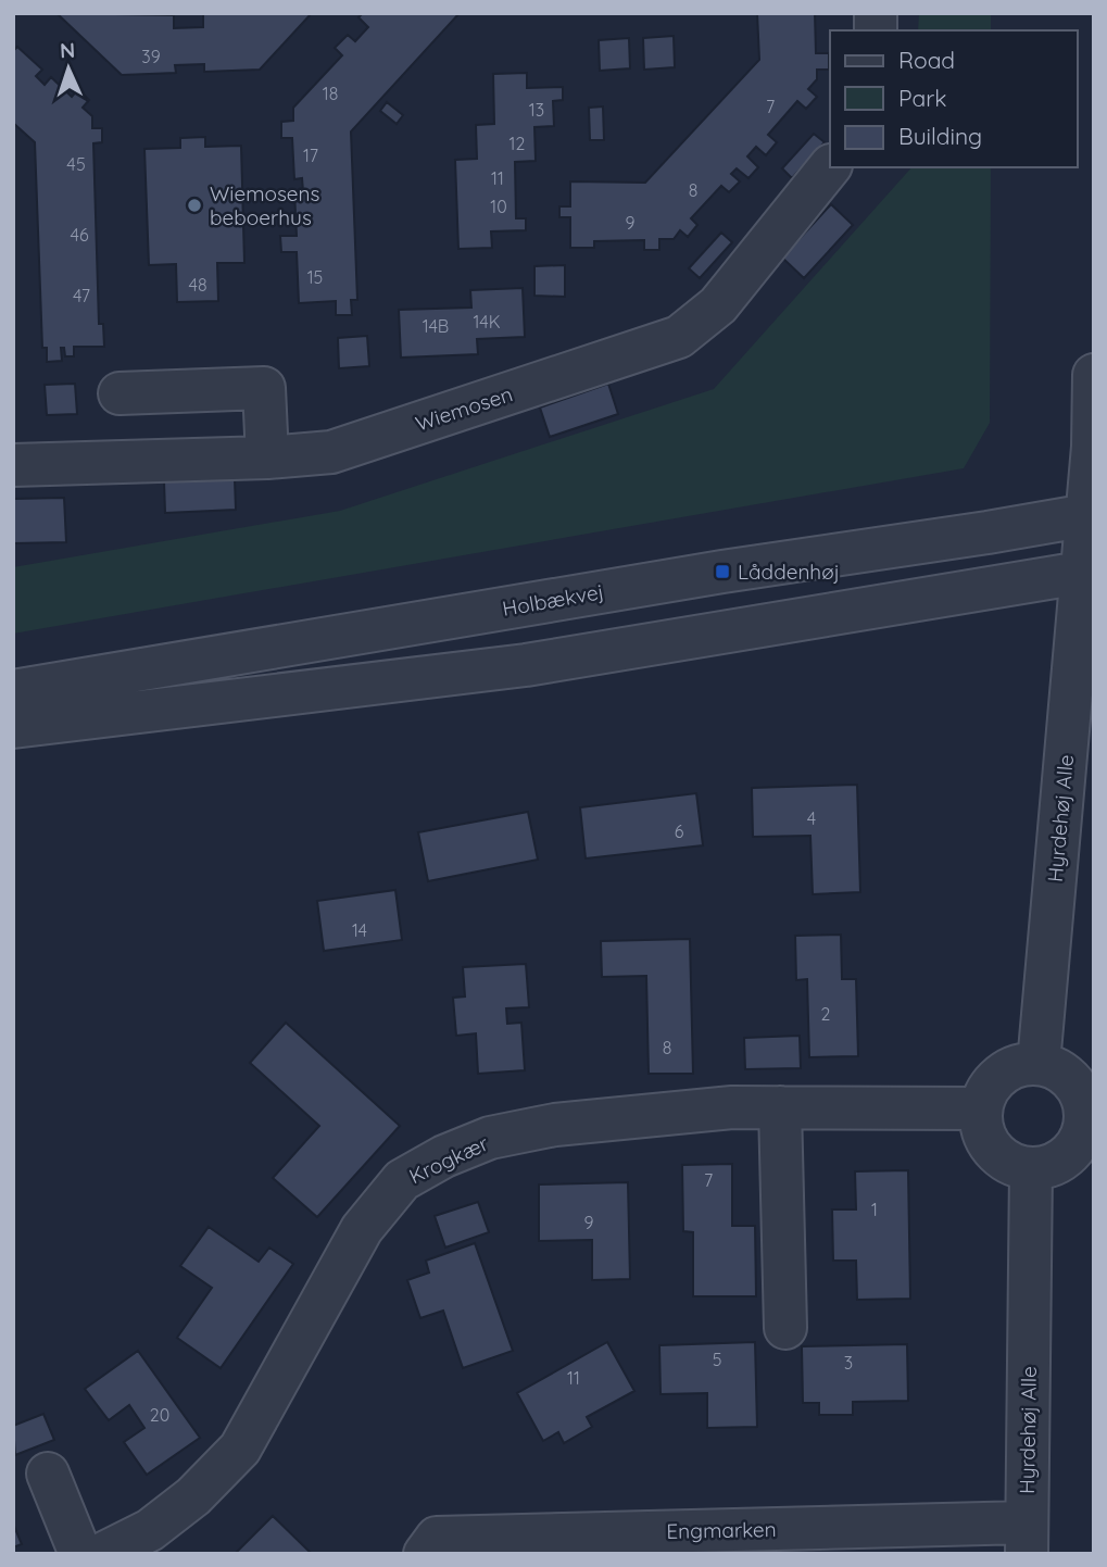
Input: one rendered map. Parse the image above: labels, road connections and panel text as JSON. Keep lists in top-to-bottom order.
{
  "streets": {
    "street": [
      "Wiemosen",
      "Holbækvej",
      "Hyrdehøj Alle",
      "Krogkær",
      "Engmarken"
    ]
  },
  "crossings": [
    ["Holbækvej", "Hyrdehøj Alle"],
    ["Hyrdehøj Alle", "Krogkær"],
    ["Hyrdehøj Alle", "Engmarken"]
  ],
  "places": {
    "other": ["Wiemosens beboerhus"],
    "transit": ["Låddenhøj"]
  },
  "house_numbers": [
    "39",
    "18",
    "7",
    "13",
    "12",
    "17",
    "45",
    "11",
    "8",
    "10",
    "9",
    "46",
    "15",
    "48",
    "47",
    "14K",
    "14B",
    "4",
    "6",
    "14",
    "2",
    "8",
    "7",
    "1",
    "9",
    "5",
    "3",
    "11",
    "20"
  ],
  "legend": ["Road", "Park", "Building"],
  "north": "top"
}
